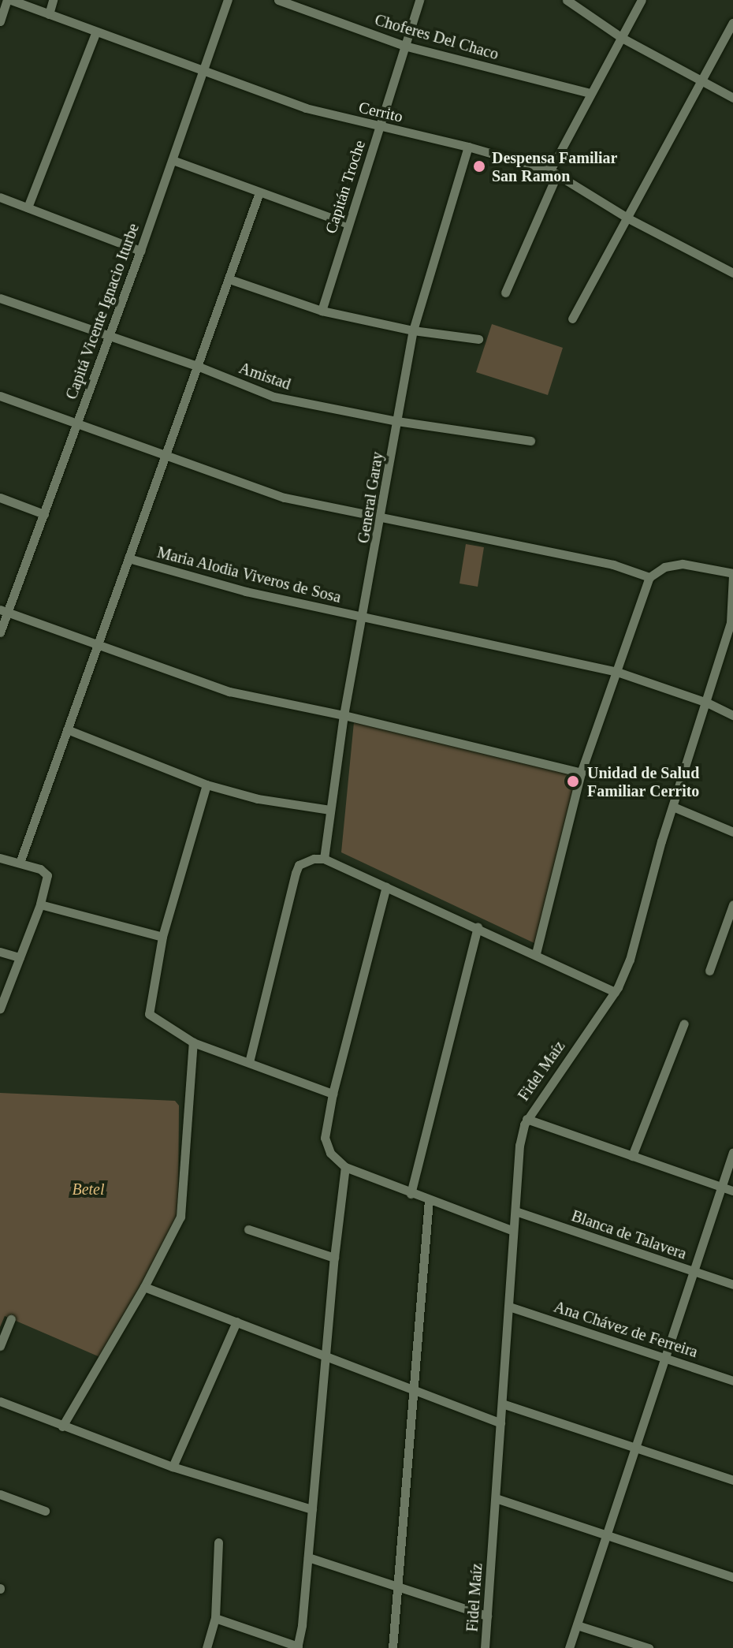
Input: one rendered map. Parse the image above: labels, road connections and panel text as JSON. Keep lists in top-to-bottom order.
{
  "streets": {
    "street": [
      "Choferes Del Chaco",
      "Cerrito",
      "Capitán Troche",
      "Capitá Vicente Ignacio Iturbe",
      "Amistad",
      "General Garay",
      "Maria Alodia Viveros de Sosa",
      "Fidel Maíz",
      "Blanca de Talavera",
      "Ana Chávez de Ferreira"
    ]
  },
  "crossings": [
    ["Choferes Del Chaco", "Capitán Troche"],
    ["Cerrito", "Capitán Troche"],
    ["Cerrito", "Capitá Vicente Ignacio Iturbe"],
    ["Cerrito", "General Garay"],
    ["Capitá Vicente Ignacio Iturbe", "Amistad"],
    ["Amistad", "General Garay"],
    ["General Garay", "Maria Alodia Viveros de Sosa"],
    ["Maria Alodia Viveros de Sosa", "Fidel Maíz"],
    ["Fidel Maíz", "Blanca de Talavera"],
    ["Fidel Maíz", "Ana Chávez de Ferreira"]
  ],
  "parks": ["Betel"],
  "places": ["Despensa Familiar San Ramon", "Unidad de Salud Familiar Cerrito"]
}
